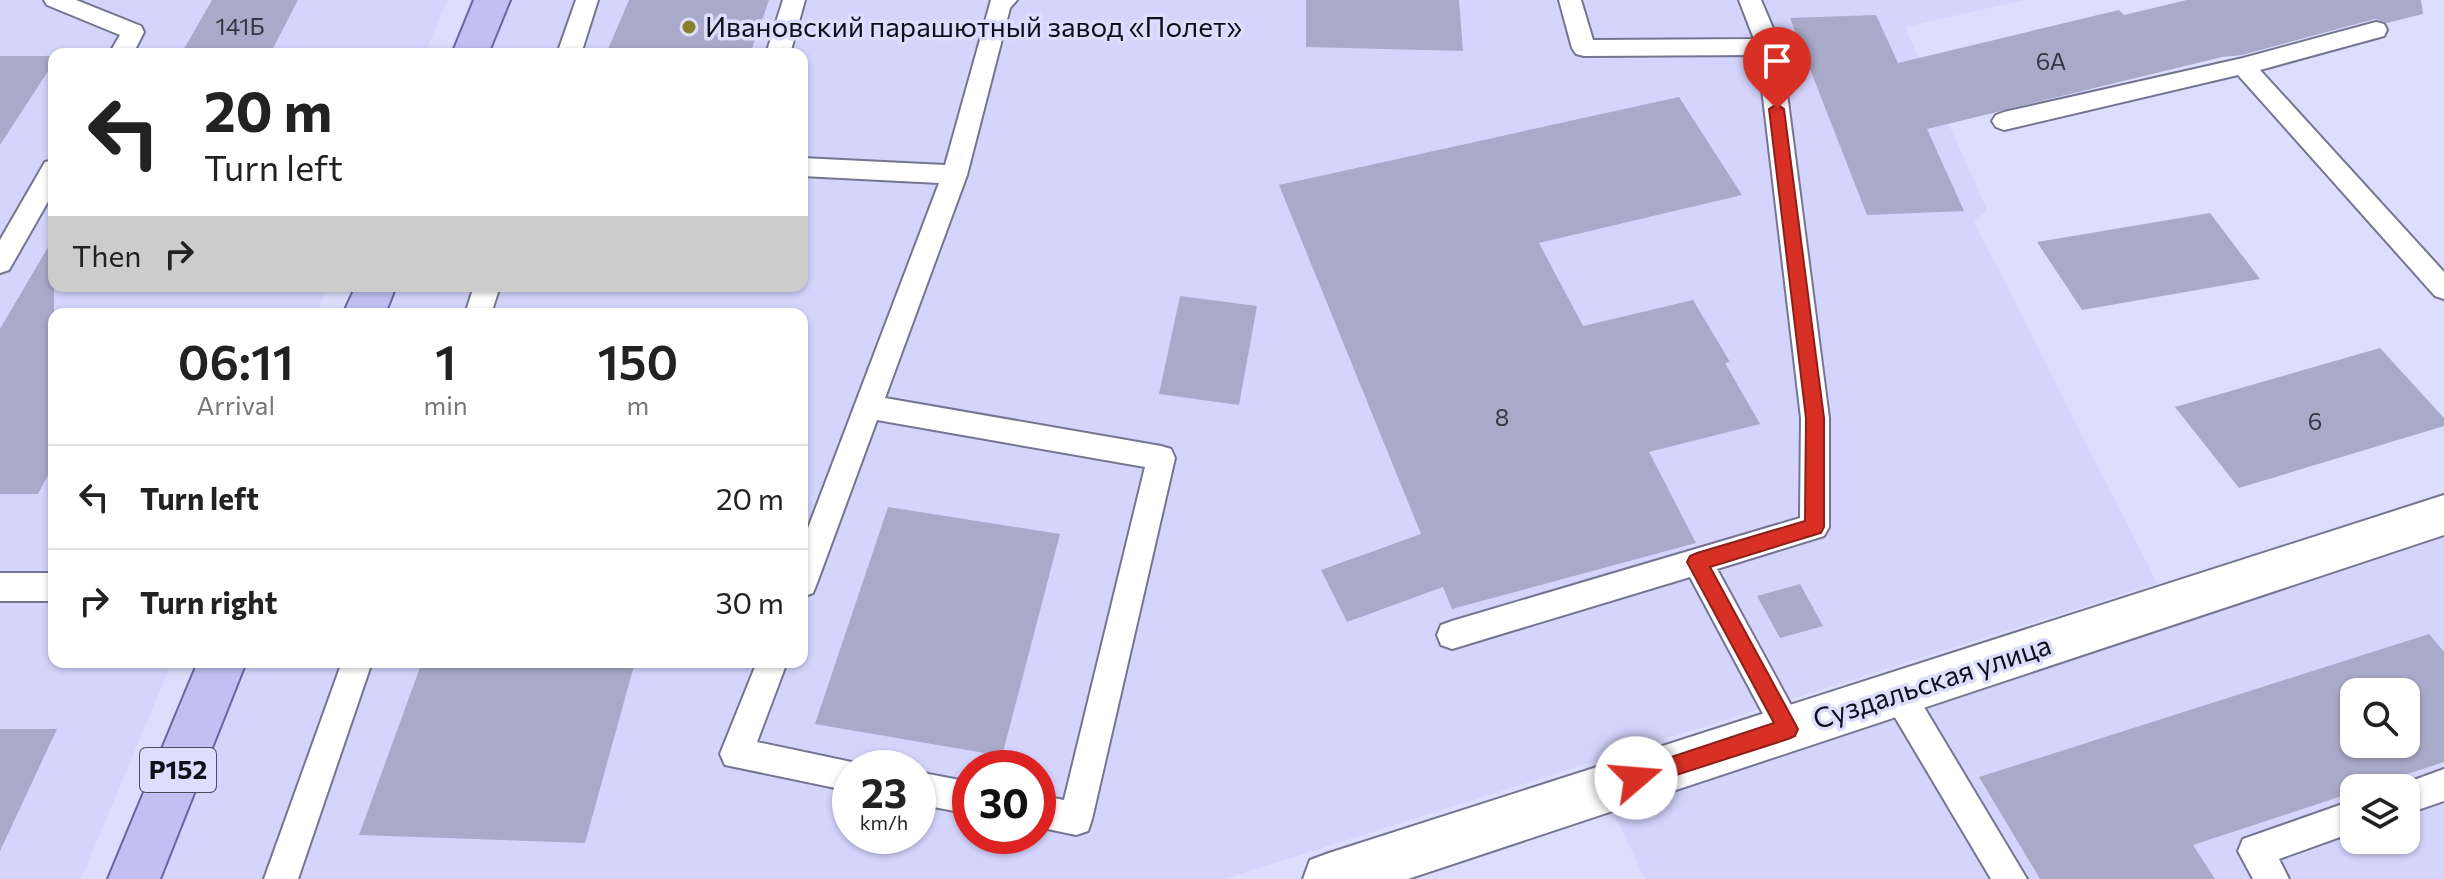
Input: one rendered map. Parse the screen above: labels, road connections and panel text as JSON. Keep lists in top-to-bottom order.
{
  "streets": {
    "main road": ["Р152"],
    "street": ["Суздальская улица"]
  },
  "places": ["Ивановский парашютный завод «Полет»"],
  "house_numbers": [
    "141Б",
    "6А",
    "8",
    "6"
  ],
  "page": {
    "turn": ["20 m", "Turn left"],
    "then": "Then",
    "eta": [
      "06:11",
      "Arrival",
      "1",
      "min",
      "150",
      "m"
    ],
    "list": [
      {
        "name": "Turn left",
        "value": "20 m"
      },
      {
        "name": "Turn right",
        "value": "30 m"
      }
    ],
    "speed": "23 km/h",
    "limit": "30"
  }
}
